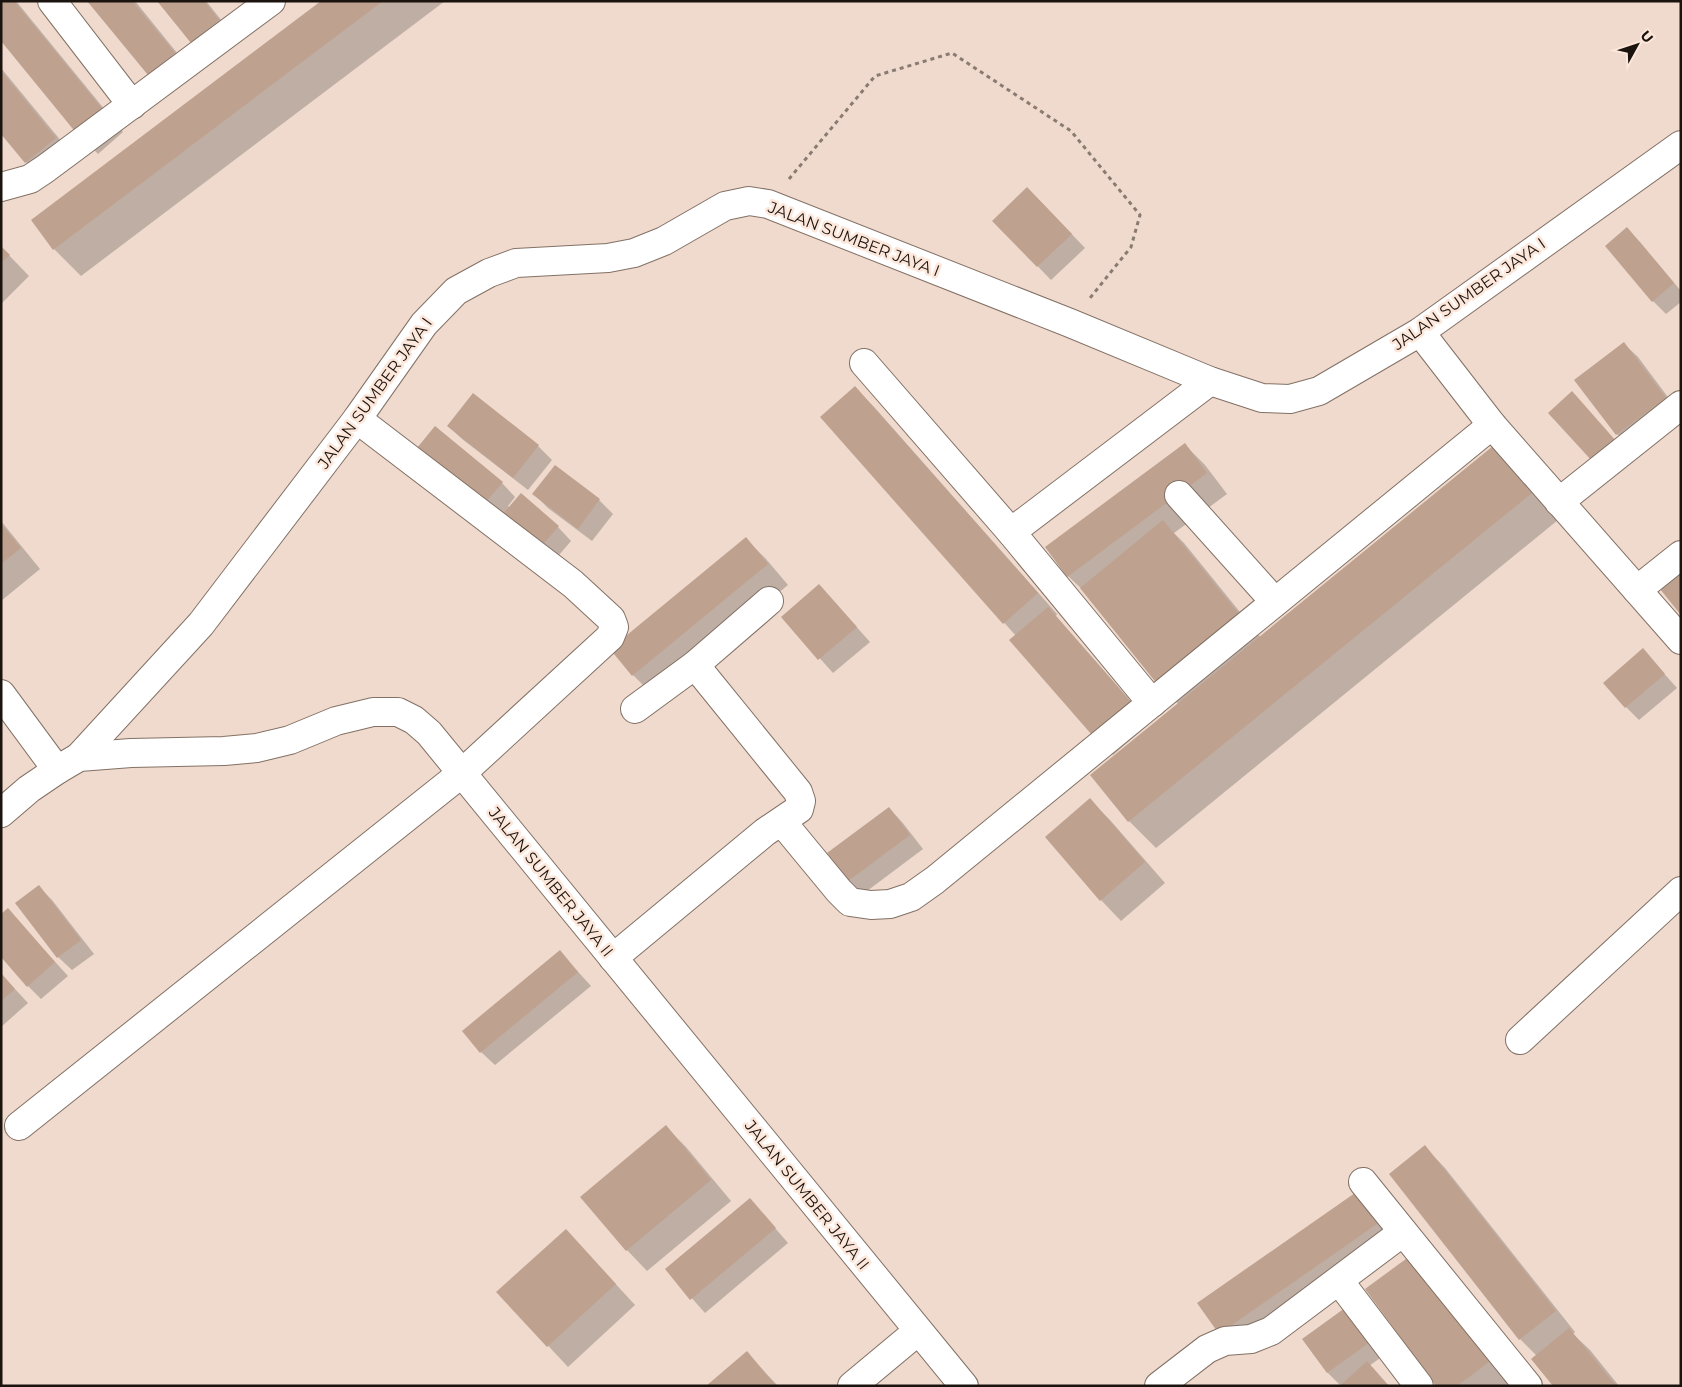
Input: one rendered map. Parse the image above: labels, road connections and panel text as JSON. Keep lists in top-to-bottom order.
{
  "streets": {
    "street": ["JALAN SUMBER JAYA I", "JALAN SUMBER JAYA II"]
  },
  "crossings": [
    ["JALAN SUMBER JAYA I", "JALAN SUMBER JAYA II"]
  ],
  "north": "top right"
}
